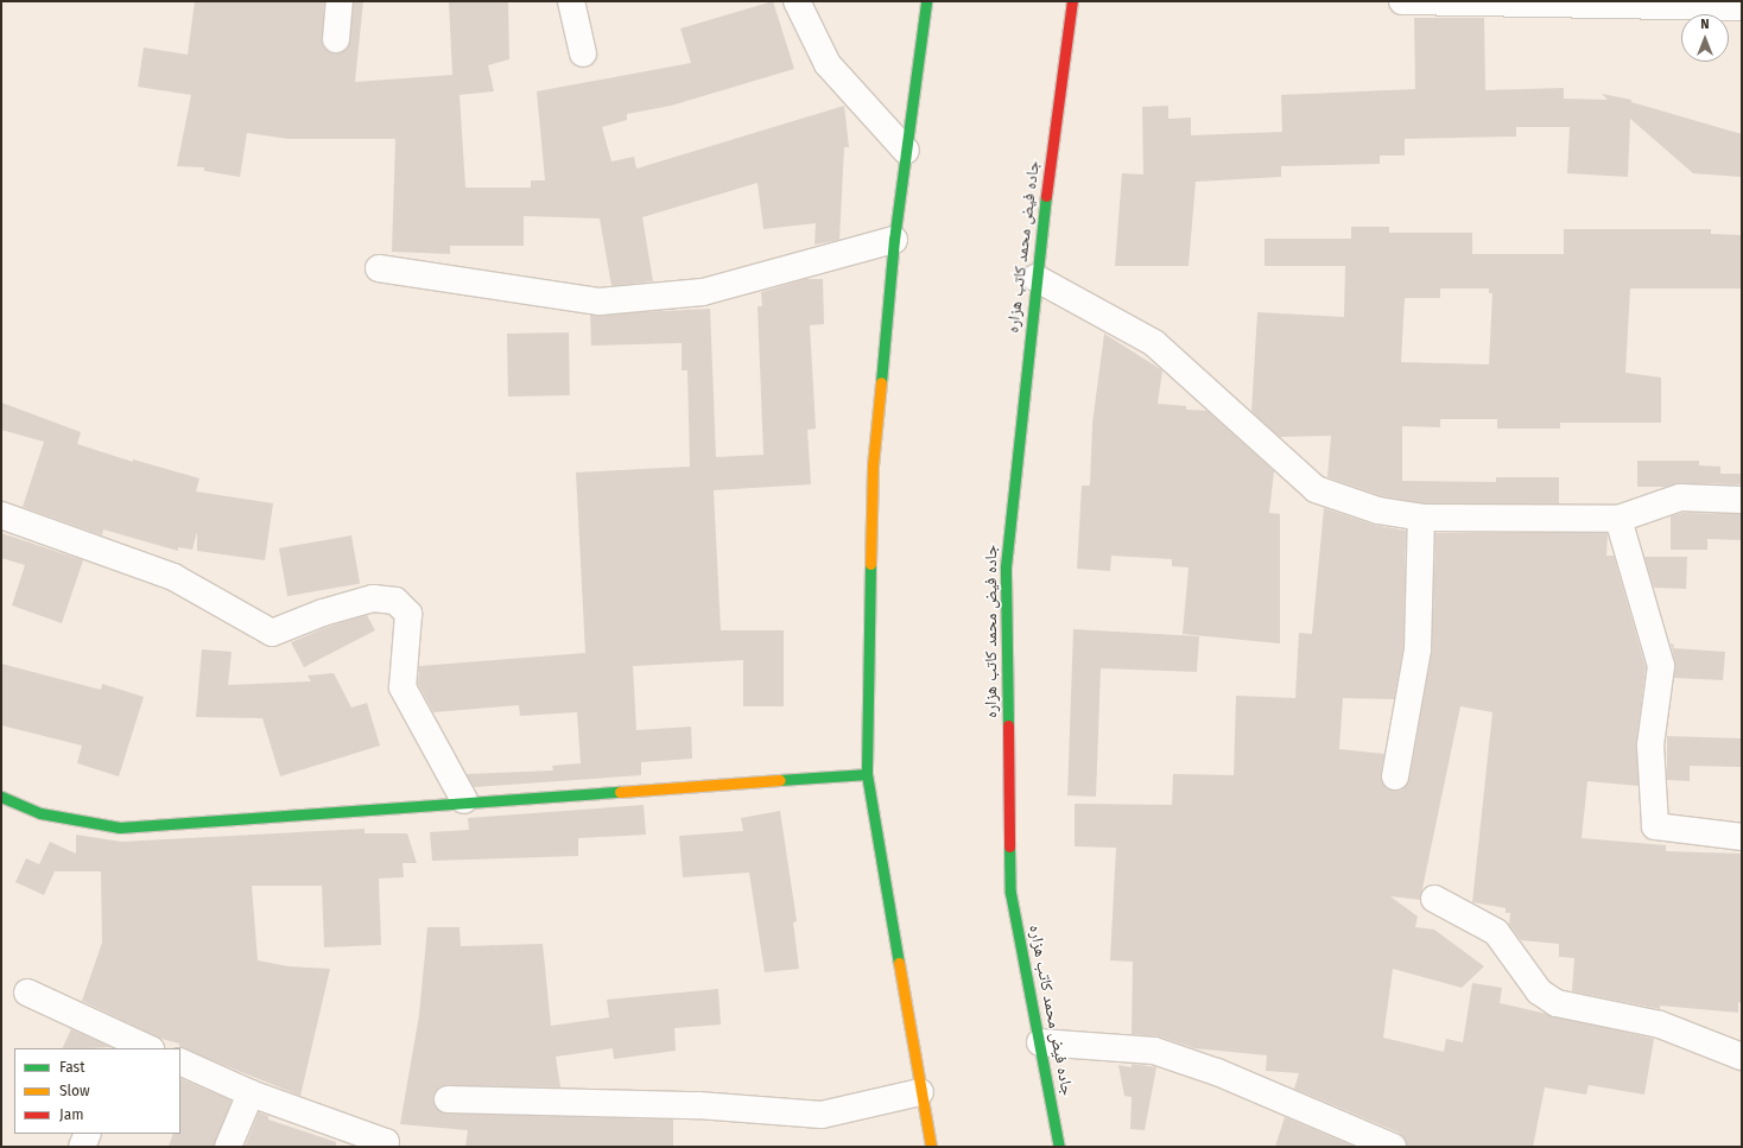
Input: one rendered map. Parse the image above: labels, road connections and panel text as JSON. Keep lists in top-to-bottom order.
{
  "streets": {
    "main road": ["جاده فیض محمد کاتب هزاره"]
  },
  "legend": ["Fast", "Slow", "Jam"],
  "north": "top"
}
